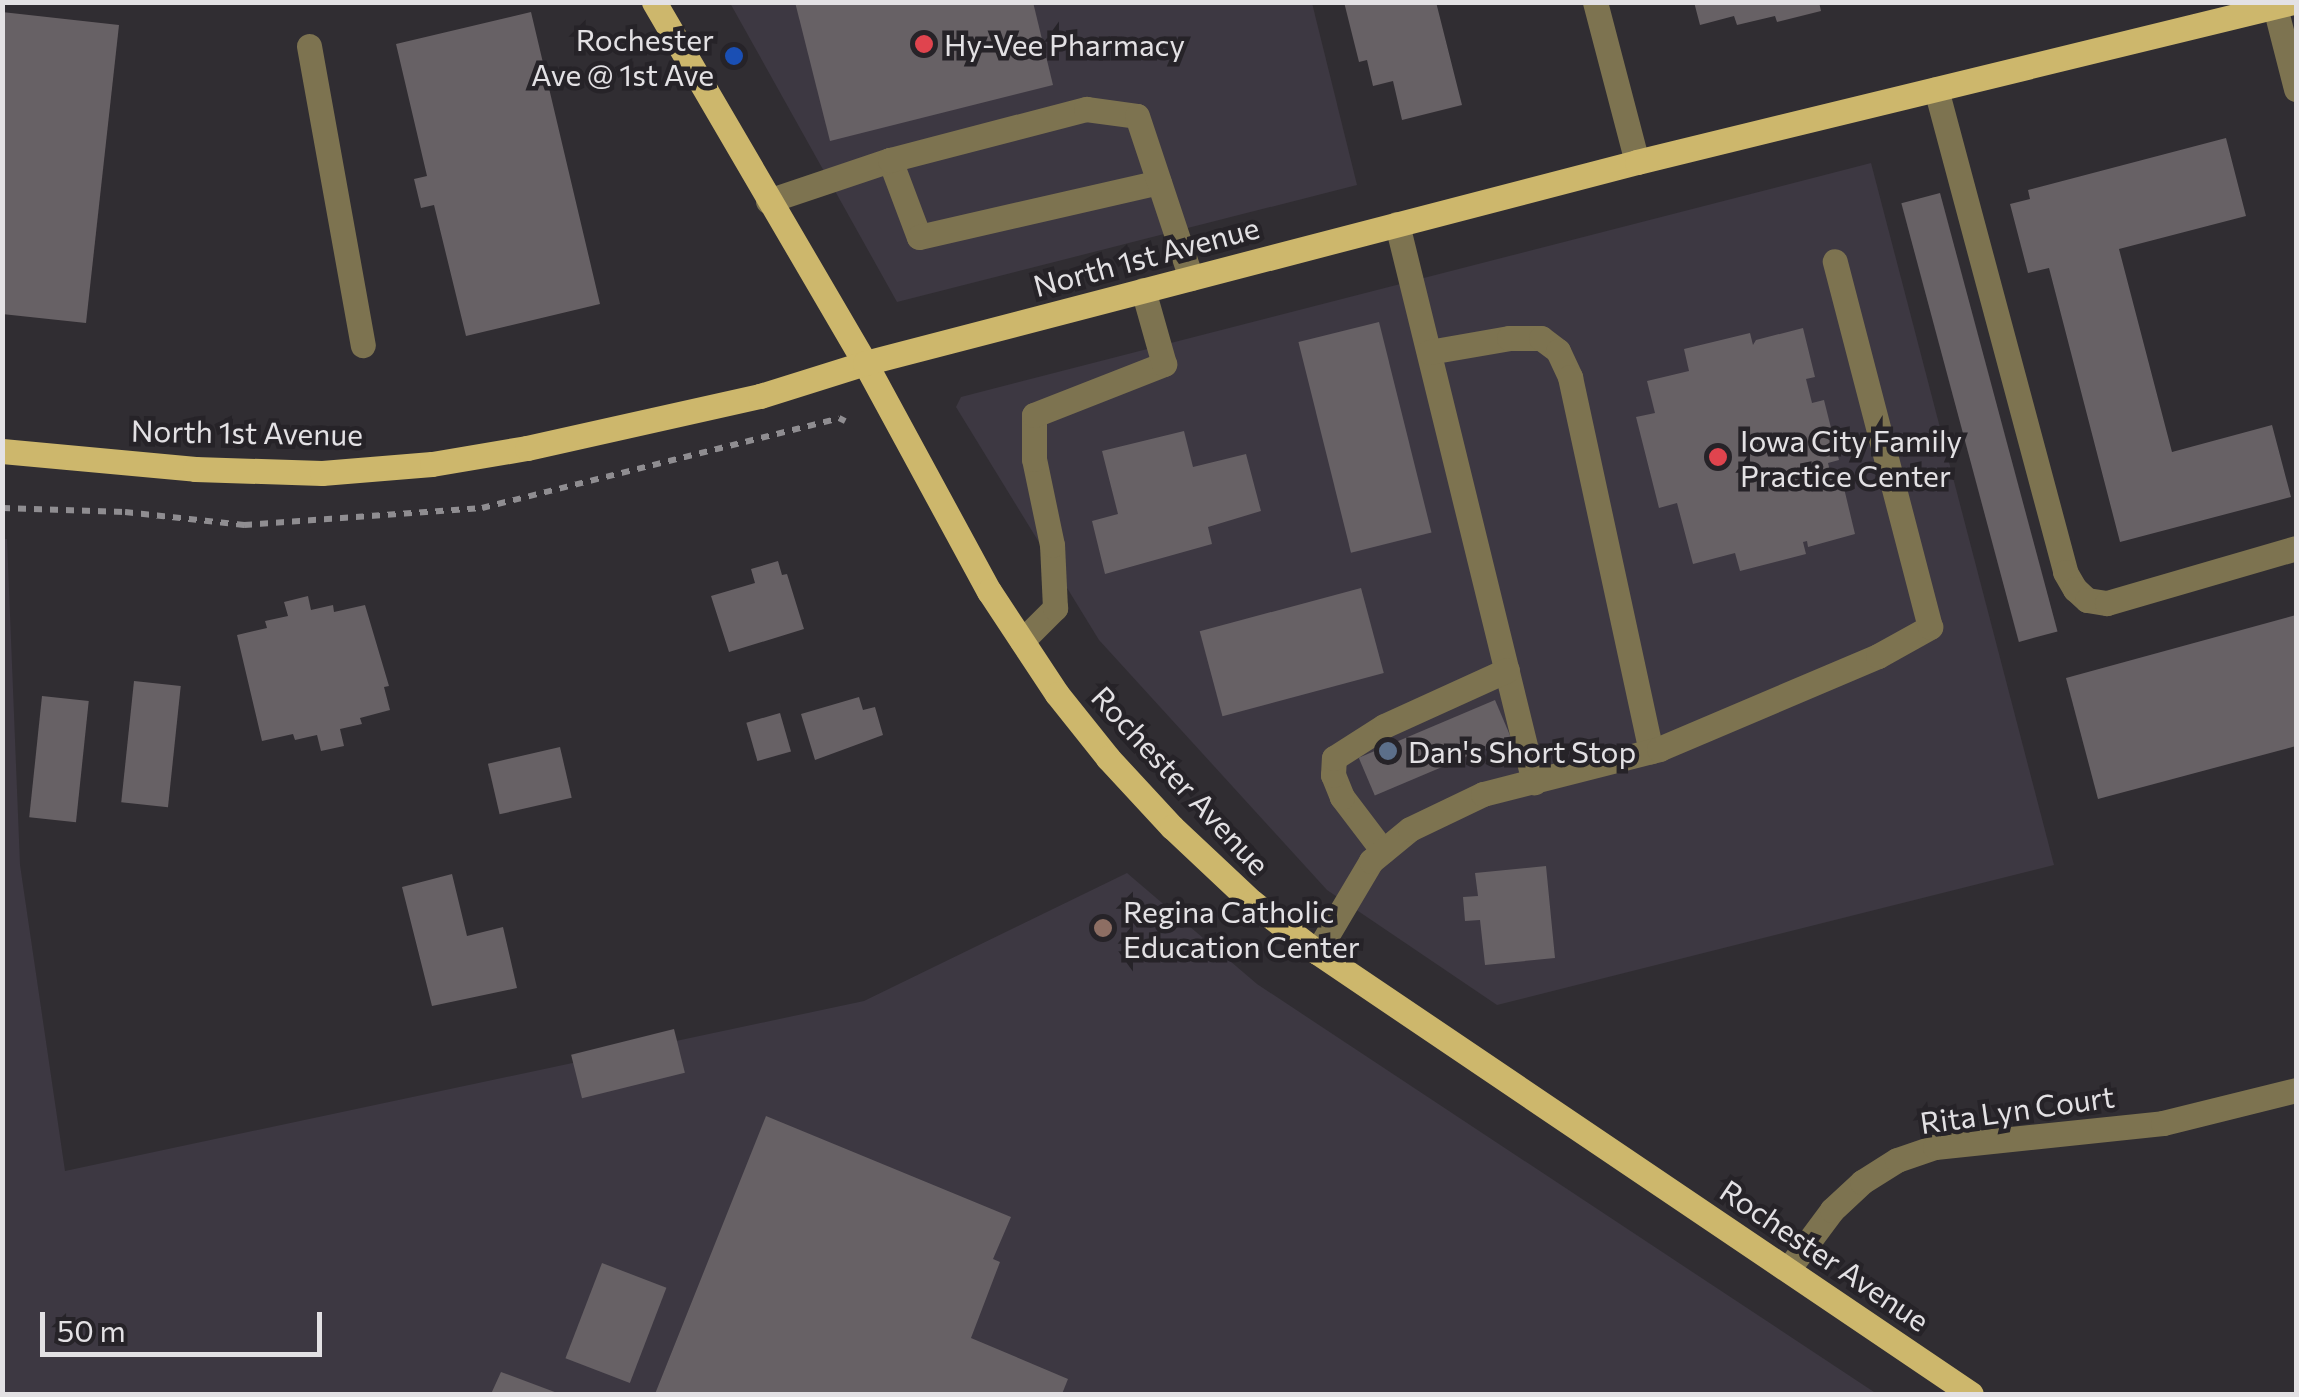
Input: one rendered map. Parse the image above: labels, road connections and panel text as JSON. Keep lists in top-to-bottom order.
{
  "streets": {
    "main road": ["North 1st Avenue", "Rochester Avenue"],
    "street": ["Rita Lyn Court"]
  },
  "crossings": [
    ["North 1st Avenue", "Rochester Avenue"],
    ["Rochester Avenue", "Rita Lyn Court"]
  ],
  "places": [
    "Hy-Vee Pharmacy",
    "Rochester Ave @ 1st Ave",
    "Iowa City Family Practice Center",
    "Dan's Short Stop",
    "Regina Catholic Education Center"
  ],
  "scale_bar": "50 m"
}
